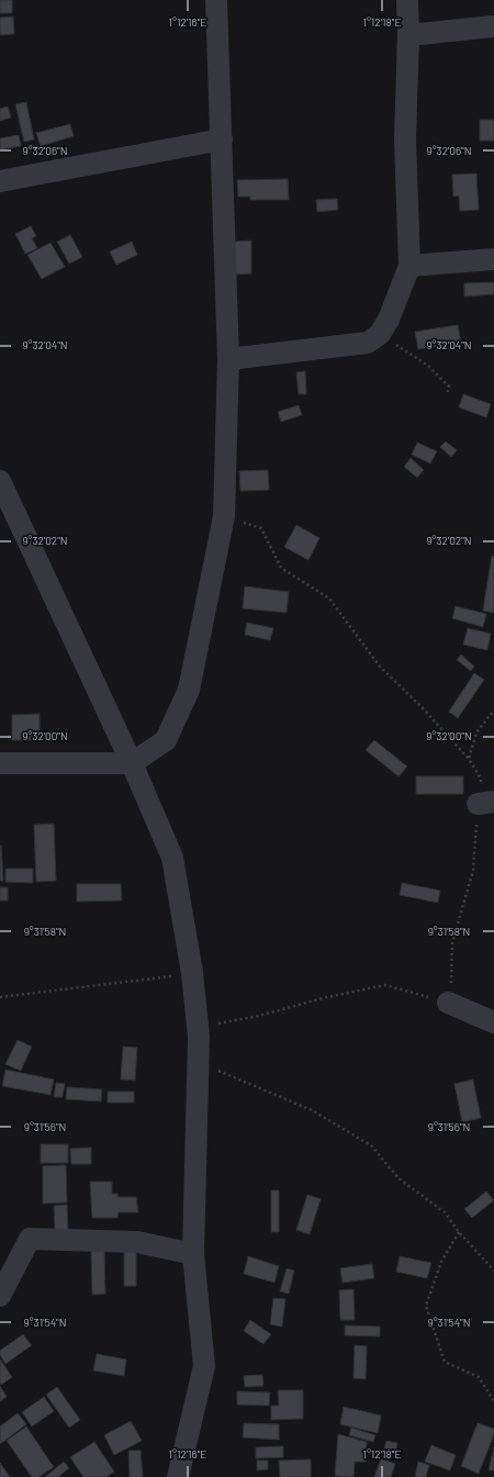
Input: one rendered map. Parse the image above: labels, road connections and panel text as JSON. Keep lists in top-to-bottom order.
{
  "coordinates": [
    "1°12'16\"E",
    "1°12'18\"E",
    "9°32'06\"N",
    "9°32'04\"N",
    "9°32'02\"N",
    "9°32'00\"N",
    "9°31'58\"N",
    "9°31'56\"N",
    "9°31'54\"N"
  ]
}
